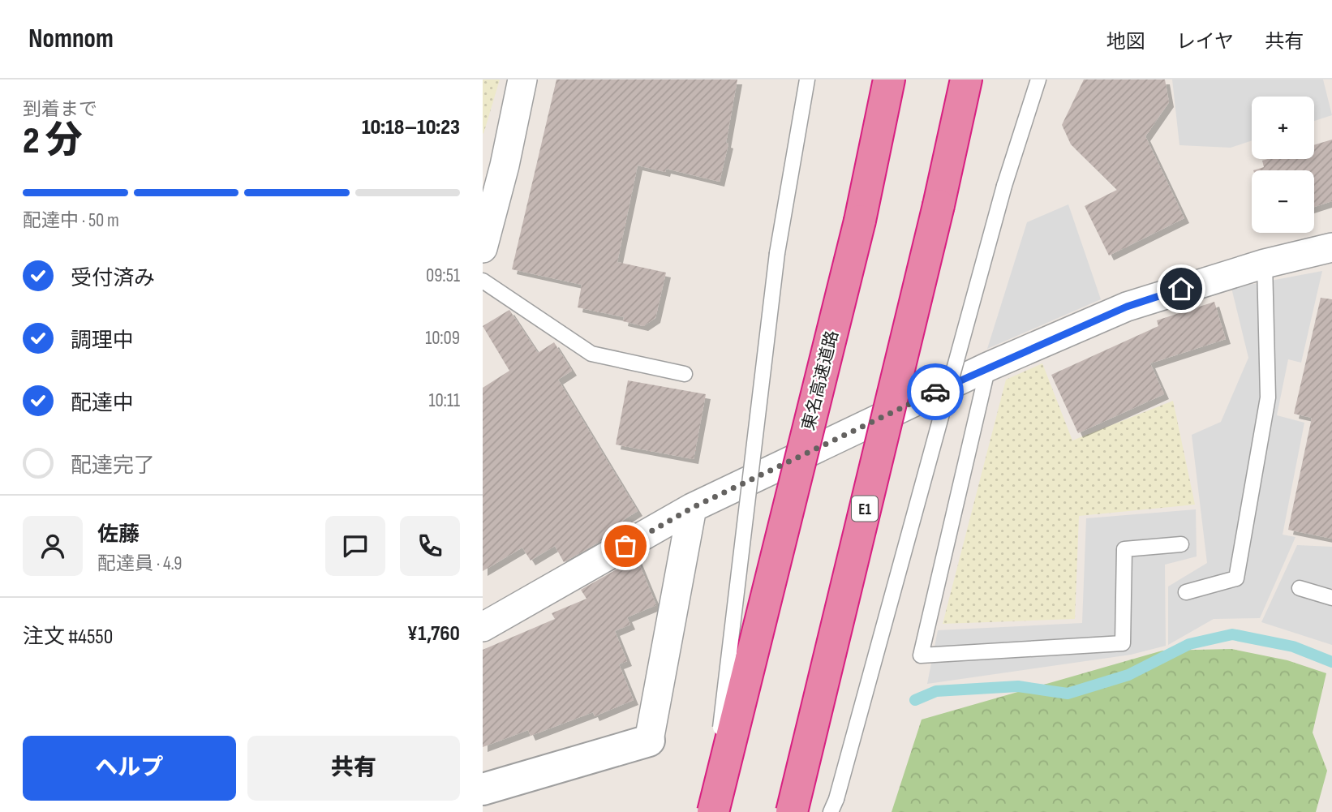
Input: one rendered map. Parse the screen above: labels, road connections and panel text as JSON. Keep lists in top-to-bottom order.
{
  "streets": {
    "highway": ["東名高速道路", "E1"]
  },
  "page": {
    "header": "Nomnom",
    "nav": ["地図", "レイヤ", "共有"],
    "heading": ["2 分", "到着まで", "10:18–10:23"],
    "panel": [
      "佐藤",
      "配達員 · 4.9",
      "注文 #4550",
      "¥1,760"
    ],
    "map_buttons": ["+", "−"],
    "bar": "配達中 · 50 m",
    "list": [
      ["受付済み", "09:51"],
      ["調理中", "10:09"],
      ["配達中", "10:11"],
      "配達完了"
    ],
    "buttons": ["ヘルプ", "共有"]
  }
}
